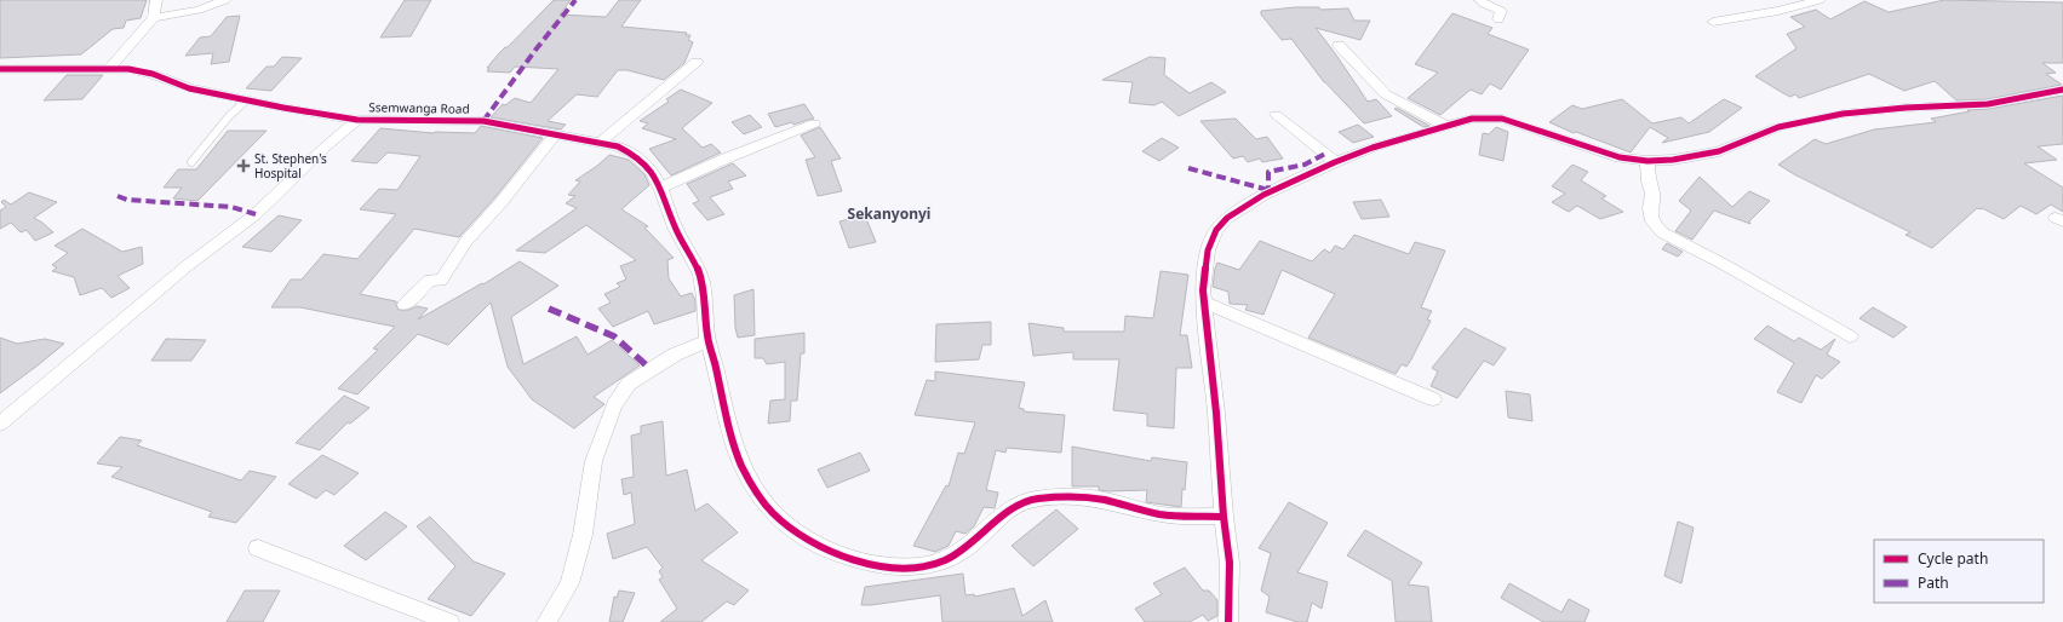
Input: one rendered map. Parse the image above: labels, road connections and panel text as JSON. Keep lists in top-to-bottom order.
{
  "streets": {
    "street": ["Ssemwanga Road"]
  },
  "districts": ["Sekanyonyi"],
  "places": {
    "health": ["St. Stephen's Hospital"]
  },
  "legend": ["Cycle path", "Path"]
}
